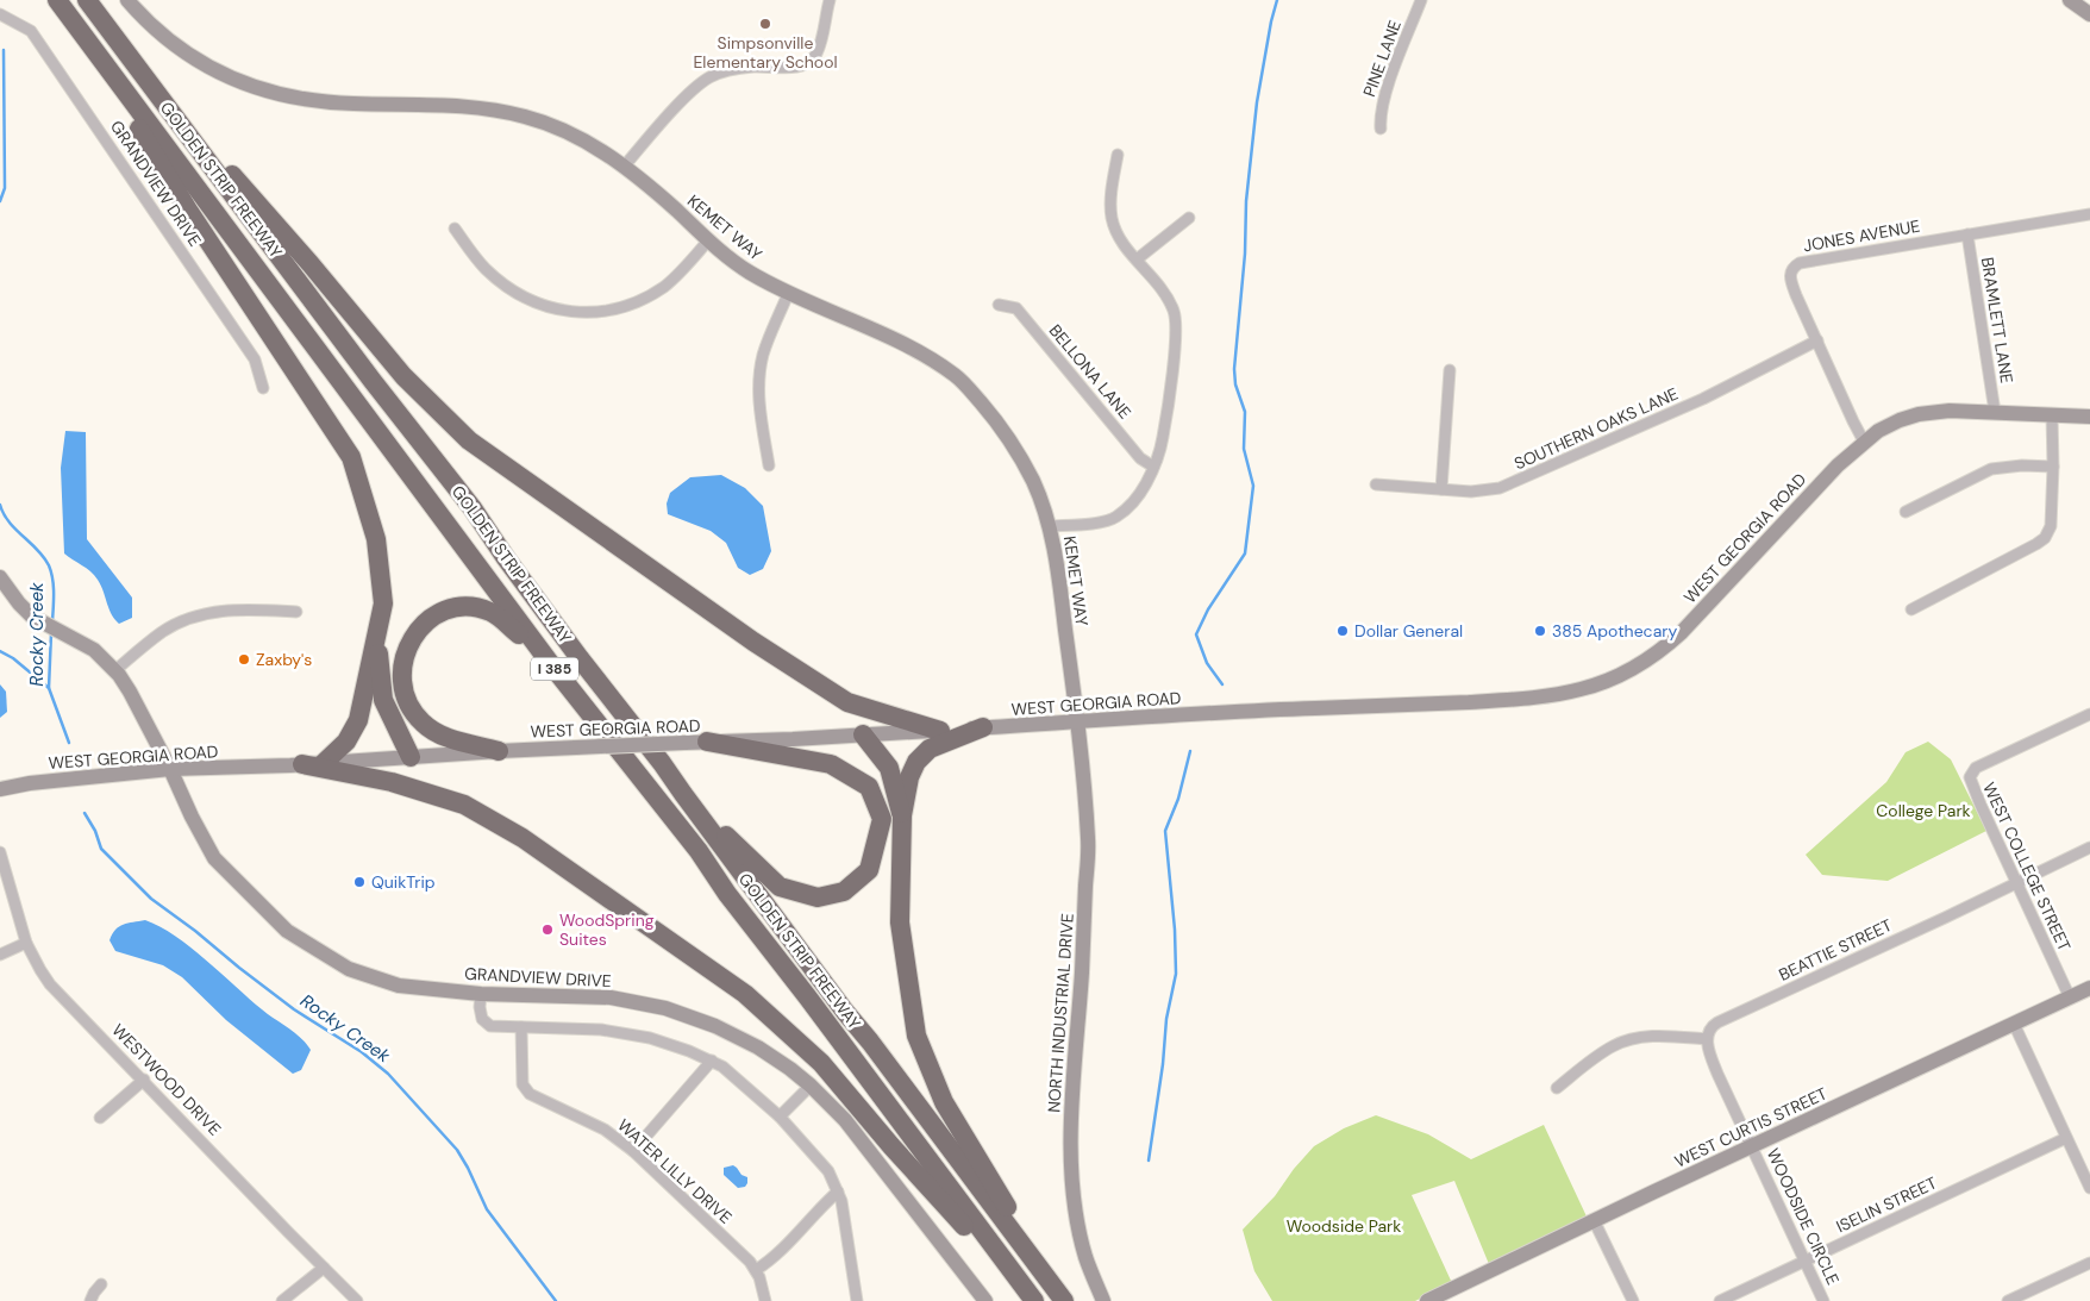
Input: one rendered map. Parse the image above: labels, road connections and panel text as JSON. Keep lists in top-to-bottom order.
{
  "streets": {
    "highway": ["GOLDEN STRIP FREEWAY", "I 385"],
    "street": [
      "PINE LANE",
      "GRANDVIEW DRIVE",
      "KEMET WAY",
      "JONES AVENUE",
      "BRAMLETT LANE",
      "BELLONA LANE",
      "SOUTHERN OAKS LANE",
      "WEST GEORGIA ROAD",
      "WEST COLLEGE STREET",
      "BEATTIE STREET",
      "NORTH INDUSTRIAL DRIVE",
      "WESTWOOD DRIVE",
      "WEST CURTIS STREET",
      "WATER LILLY DRIVE",
      "ISELIN STREET",
      "WOODSIDE CIRCLE"
    ]
  },
  "crossings": [
    ["GRANDVIEW DRIVE", "WEST GEORGIA ROAD"],
    ["KEMET WAY", "WEST GEORGIA ROAD"],
    ["KEMET WAY", "NORTH INDUSTRIAL DRIVE"],
    ["JONES AVENUE", "BRAMLETT LANE"],
    ["JONES AVENUE", "SOUTHERN OAKS LANE"],
    ["JONES AVENUE", "WEST GEORGIA ROAD"],
    ["BRAMLETT LANE", "WEST GEORGIA ROAD"],
    ["WEST GEORGIA ROAD", "NORTH INDUSTRIAL DRIVE"],
    ["WEST COLLEGE STREET", "BEATTIE STREET"],
    ["WEST COLLEGE STREET", "WEST CURTIS STREET"],
    ["WEST CURTIS STREET", "WOODSIDE CIRCLE"],
    ["ISELIN STREET", "WOODSIDE CIRCLE"]
  ],
  "water": ["Rocky Creek"],
  "parks": ["College Park", "Woodside Park"],
  "places": [
    "Simpsonville Elementary School",
    "Dollar General",
    "385 Apothecary",
    "Zaxby's",
    "QuikTrip",
    "WoodSpring Suites"
  ]
}
